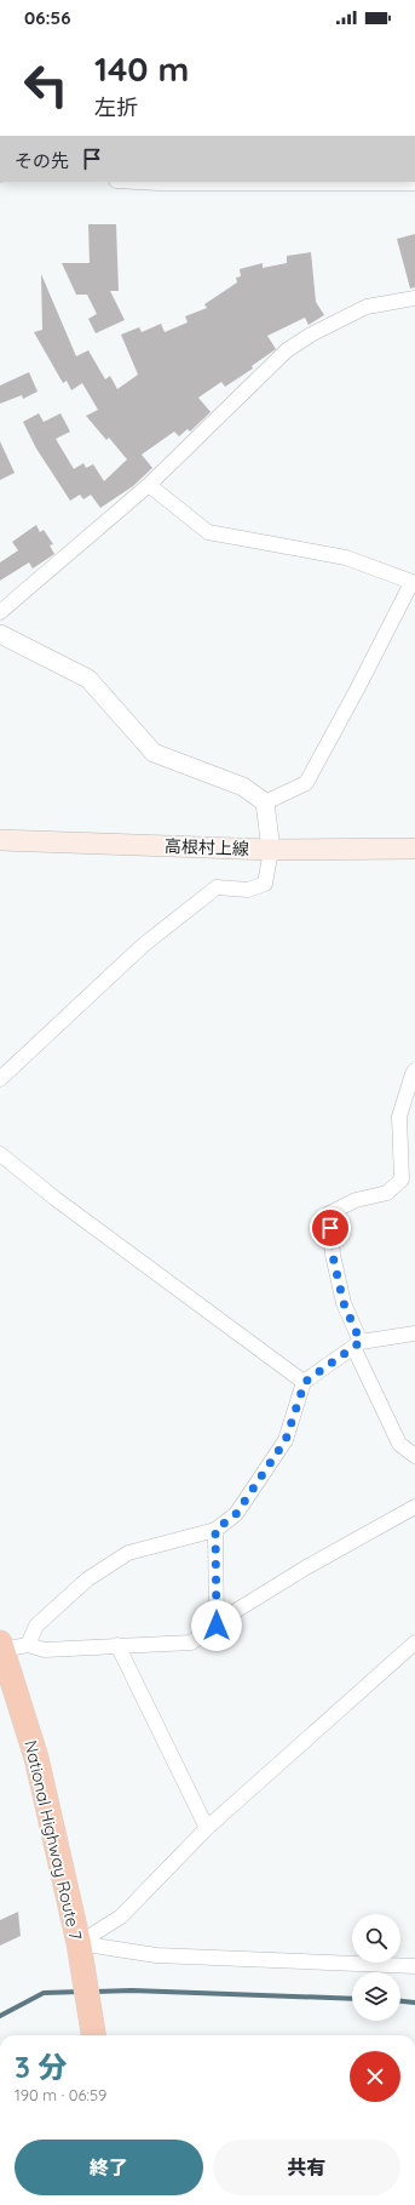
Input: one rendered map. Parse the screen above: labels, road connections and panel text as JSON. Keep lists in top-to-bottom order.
{
  "streets": {
    "highway": ["National Highway Route 7"],
    "main road": ["高根村上線"]
  },
  "page": {
    "status": "06:56",
    "turn": ["140 m", "左折"],
    "then": "その先",
    "heading": ["3 分", "190 m · 06:59"],
    "buttons": ["終了", "共有"]
  }
}
